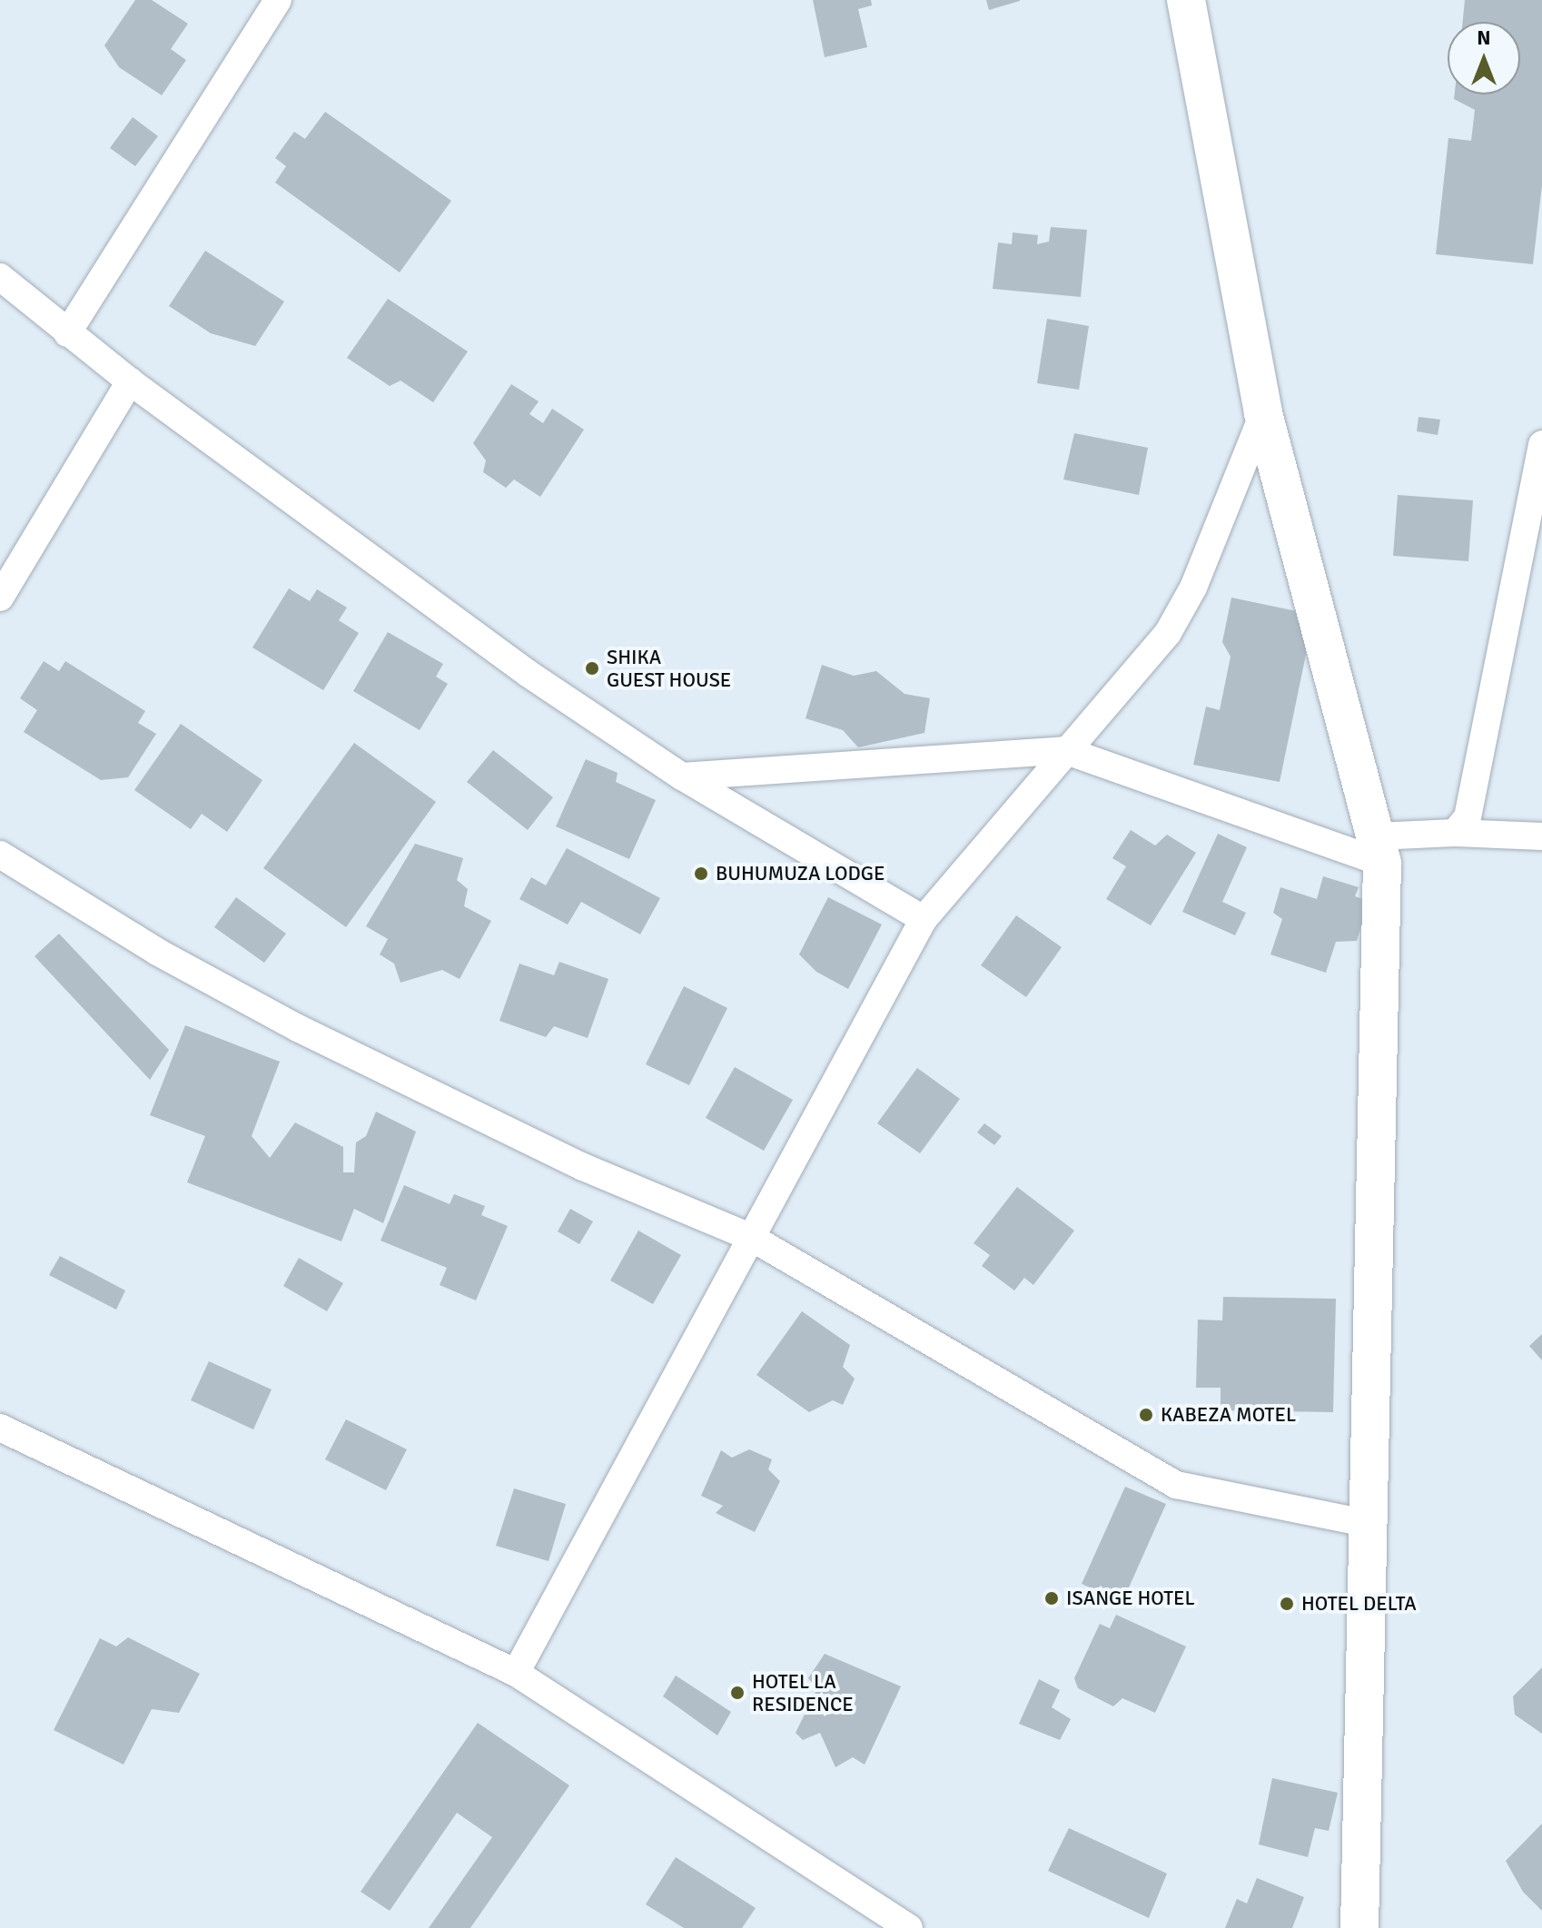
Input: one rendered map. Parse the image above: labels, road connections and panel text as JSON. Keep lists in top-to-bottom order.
{
  "places": [
    "SHIKA GUEST HOUSE",
    "BUHUMUZA LODGE",
    "KABEZA MOTEL",
    "ISANGE HOTEL",
    "HOTEL DELTA",
    "HOTEL LA RESIDENCE"
  ],
  "north": "top"
}
